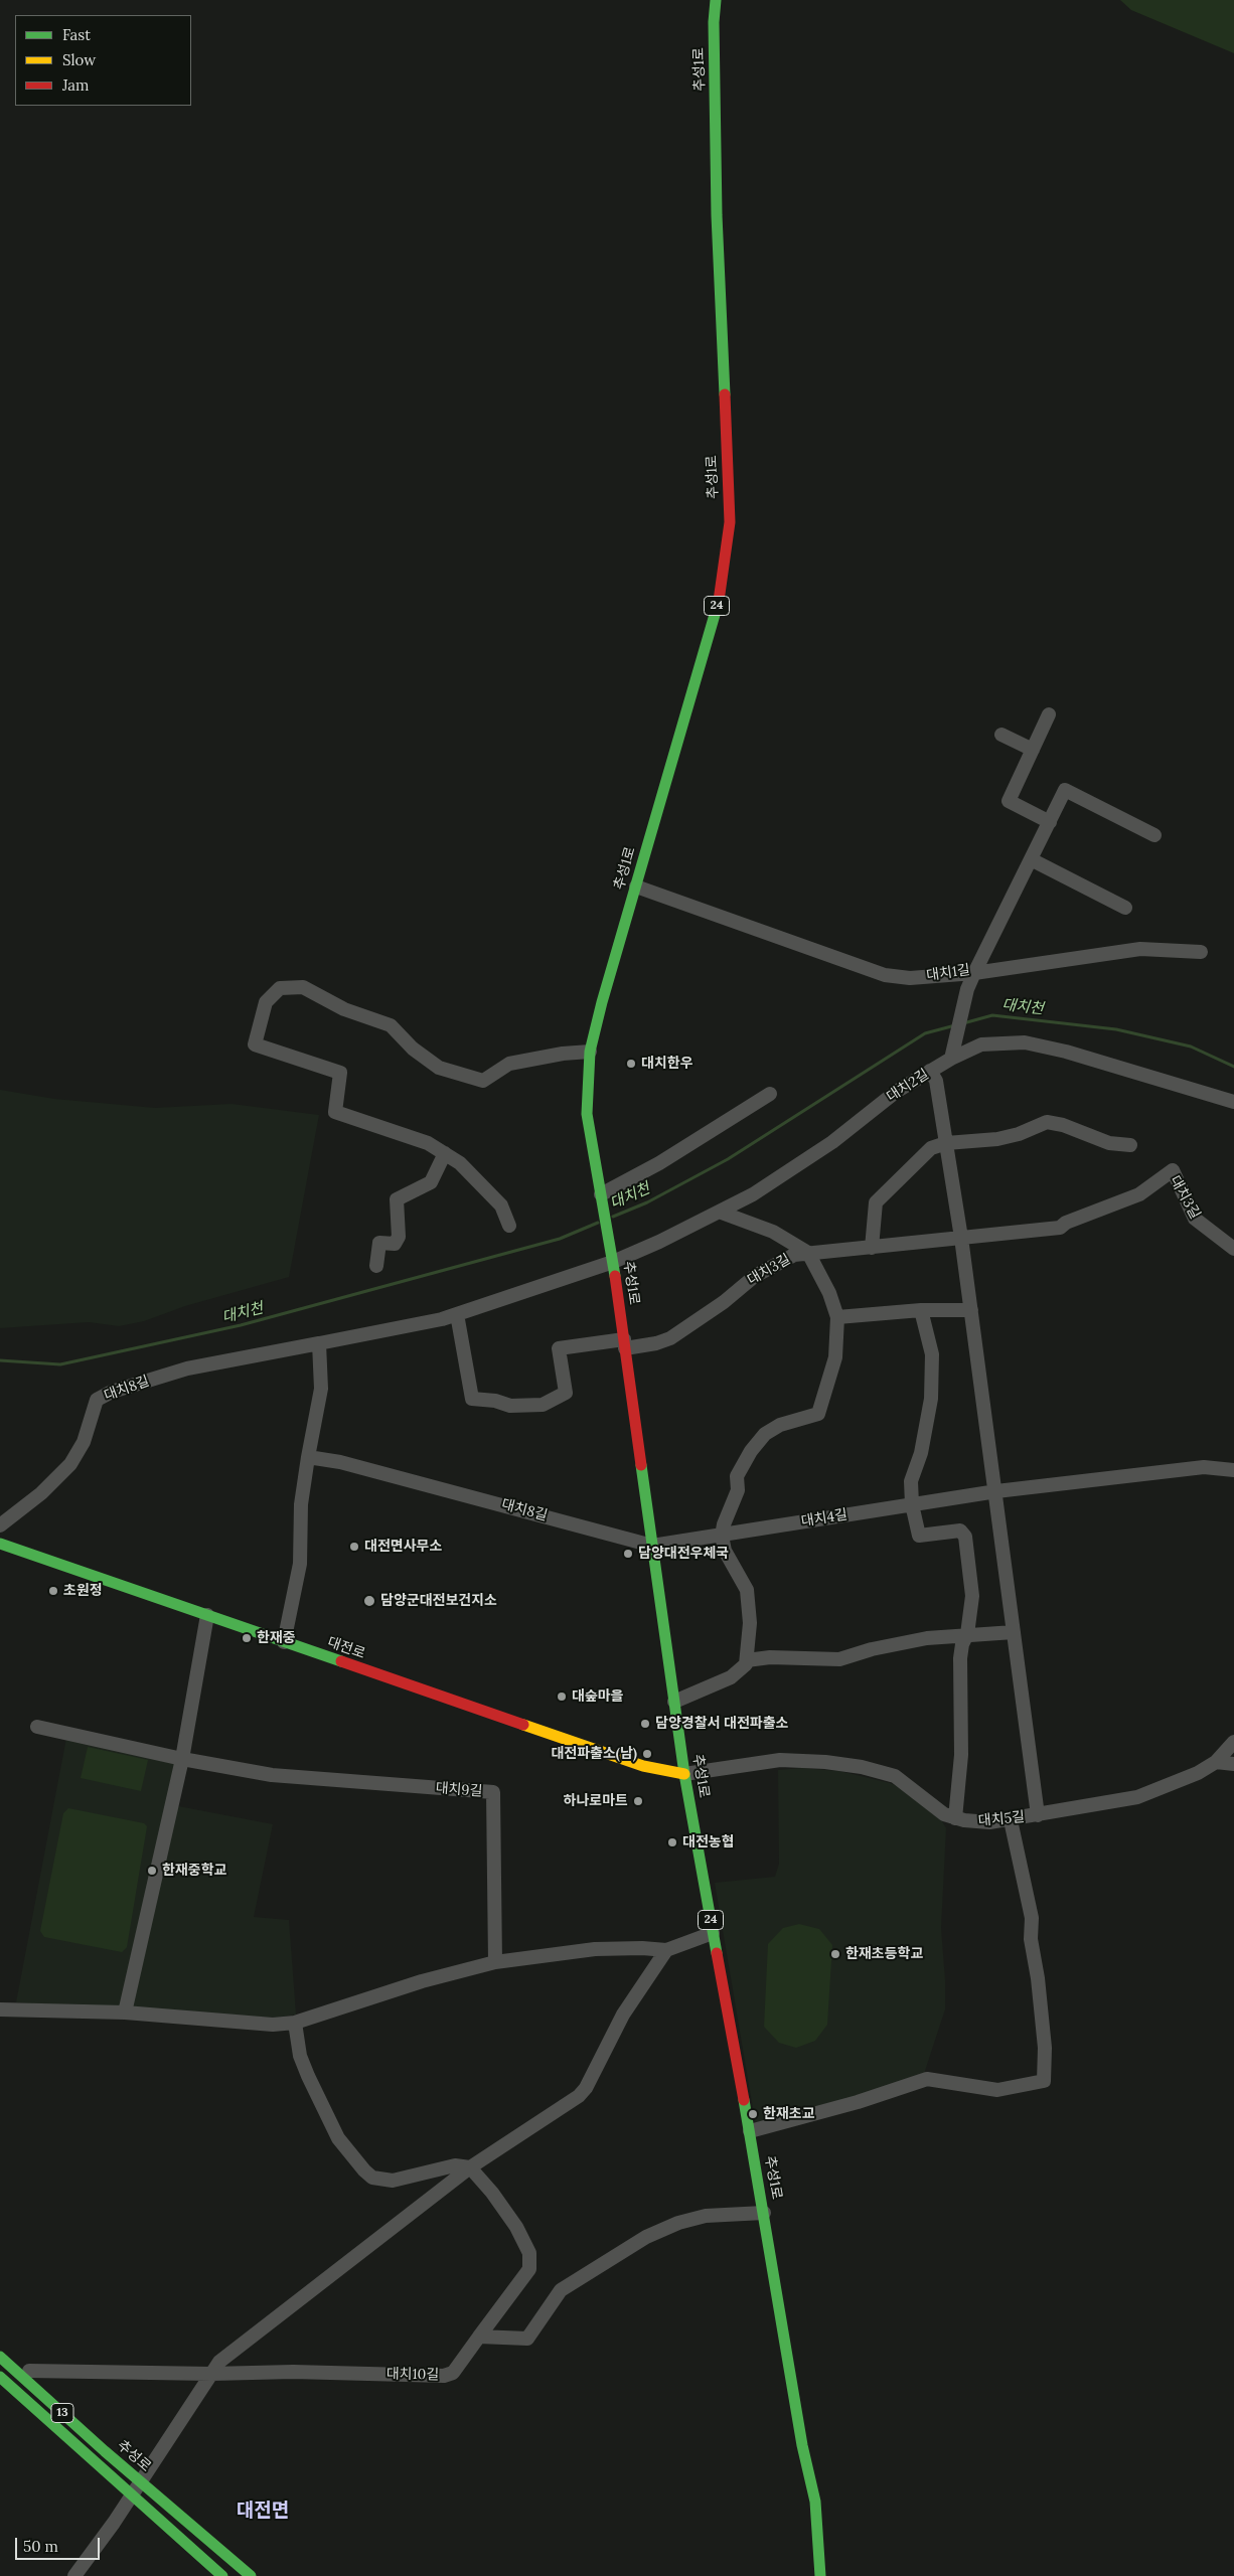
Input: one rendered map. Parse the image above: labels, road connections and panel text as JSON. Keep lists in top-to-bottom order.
{
  "streets": {
    "main road": [
      "추성1로",
      "24",
      "대전로",
      "13",
      "추성로"
    ],
    "street": [
      "대치1길",
      "대치2길",
      "대치3길",
      "대치8길",
      "대치4길",
      "대치9길",
      "대치5길",
      "대치10길"
    ]
  },
  "crossings": [
    ["추성1로", "대치1길"],
    ["추성1로", "대치2길"],
    ["추성1로", "대치3길"],
    ["추성1로", "대치8길"],
    ["추성1로", "대치4길"],
    ["추성1로", "대전로"],
    ["추성1로", "대치5길"],
    ["대치2길", "대치8길"],
    ["대치3길", "대치8길"],
    ["대치8길", "대치4길"],
    ["대전로", "대치5길"]
  ],
  "districts": ["대전면"],
  "water": ["대치천"],
  "places": [
    "대치한우",
    "대전면사무소",
    "담양대전우체국",
    "초원정",
    "담양군대전보건지소",
    "한재중",
    "대숲마을",
    "담양경찰서 대전파출소",
    "대전파출소(남)",
    "하나로마트",
    "대전농협",
    "한재중학교",
    "한재초등학교",
    "한재초교"
  ],
  "legend": ["Fast", "Slow", "Jam"],
  "scale_bar": "50 m"
}
